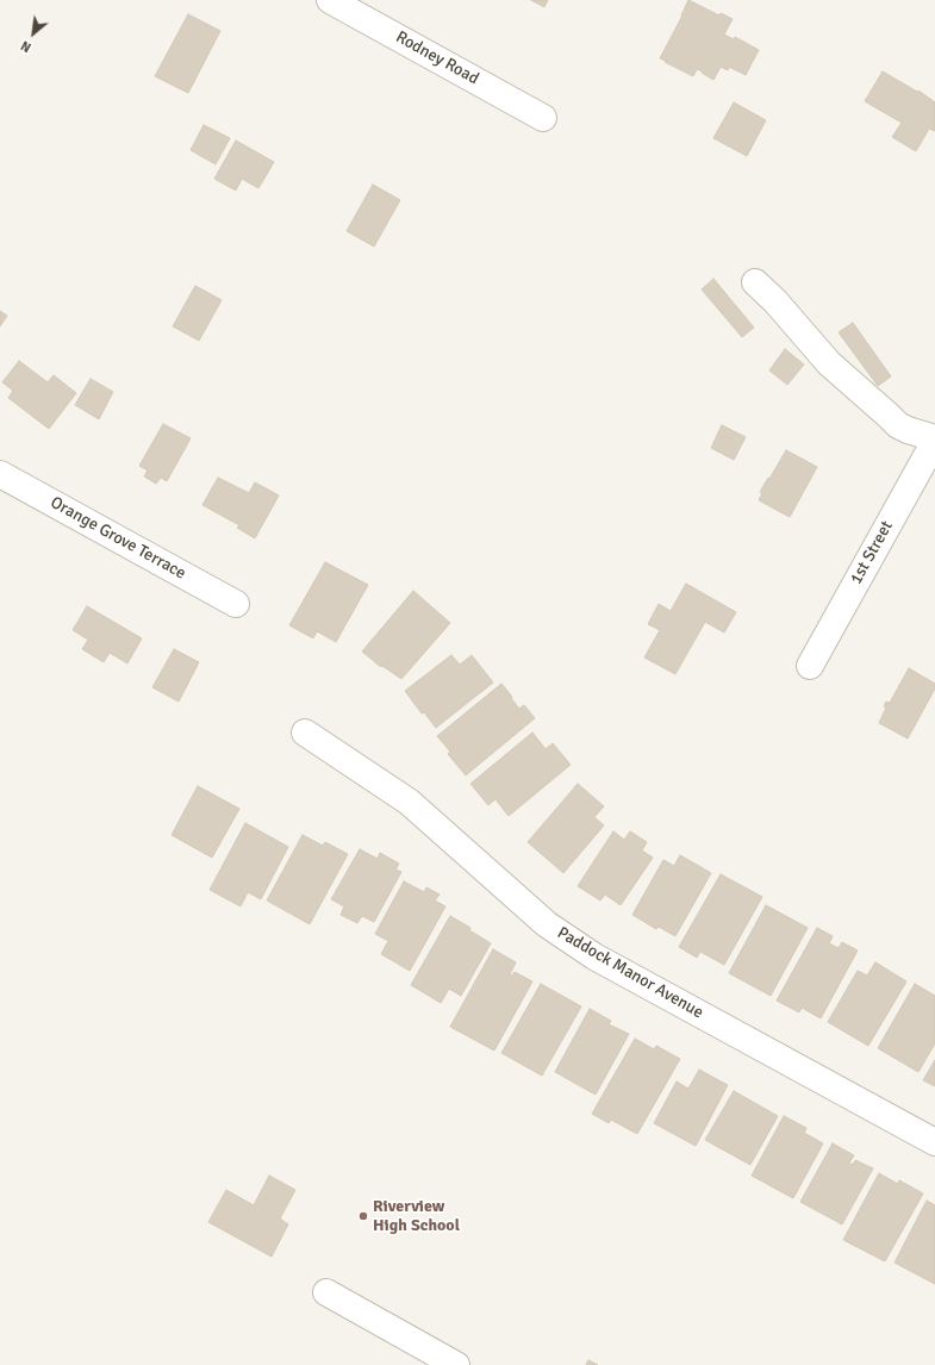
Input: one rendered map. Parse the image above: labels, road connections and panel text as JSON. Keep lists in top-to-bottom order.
{
  "streets": {
    "street": [
      "Rodney Road",
      "Orange Grove Terrace",
      "1st Street",
      "Paddock Manor Avenue"
    ]
  },
  "places": ["Riverview High School"],
  "north": "bottom left"
}
